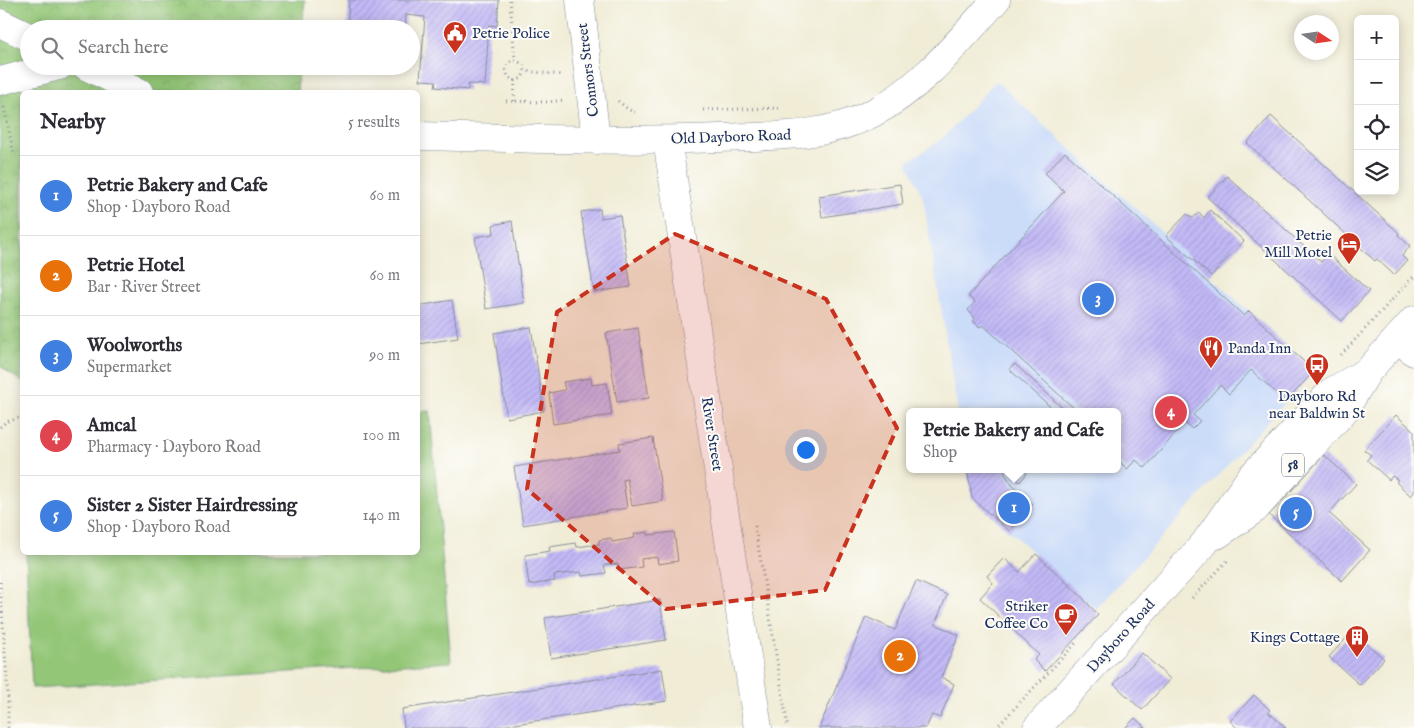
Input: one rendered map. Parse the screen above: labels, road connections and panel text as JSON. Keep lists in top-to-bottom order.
{
  "streets": {
    "street": [
      "Connors Street",
      "Old Dayboro Road",
      "River Street",
      "58",
      "Dayboro Road"
    ]
  },
  "crossings": [
    ["Connors Street", "Old Dayboro Road"],
    ["Old Dayboro Road", "River Street"]
  ],
  "places": {
    "public building": ["Petrie Police"],
    "hotel": ["Petrie Mill Motel"],
    "restaurant": ["Panda Inn"],
    "bus stop": ["Dayboro Rd near Baldwin St"],
    "cafe": ["Striker Coffee Co"],
    "building": ["Kings Cottage"]
  },
  "north": "right",
  "page": {
    "map_buttons": ["+", "−"],
    "search": "Search here",
    "heading": ["Nearby", "5 results"],
    "list": [
      {
        "mark": "1",
        "name": "Petrie Bakery and Cafe",
        "note": "Shop · Dayboro Road",
        "value": "60 m"
      },
      {
        "mark": "2",
        "name": "Petrie Hotel",
        "note": "Bar · River Street",
        "value": "60 m"
      },
      {
        "mark": "3",
        "name": "Woolworths",
        "note": "Supermarket",
        "value": "90 m"
      },
      {
        "mark": "4",
        "name": "Amcal",
        "note": "Pharmacy · Dayboro Road",
        "value": "100 m"
      },
      {
        "mark": "5",
        "name": "Sister 2 Sister Hairdressing",
        "note": "Shop · Dayboro Road",
        "value": "140 m"
      }
    ],
    "pins": [
      "3",
      "4",
      "1",
      "5",
      "2"
    ],
    "popup": ["Petrie Bakery and Cafe", "Shop"]
  }
}
